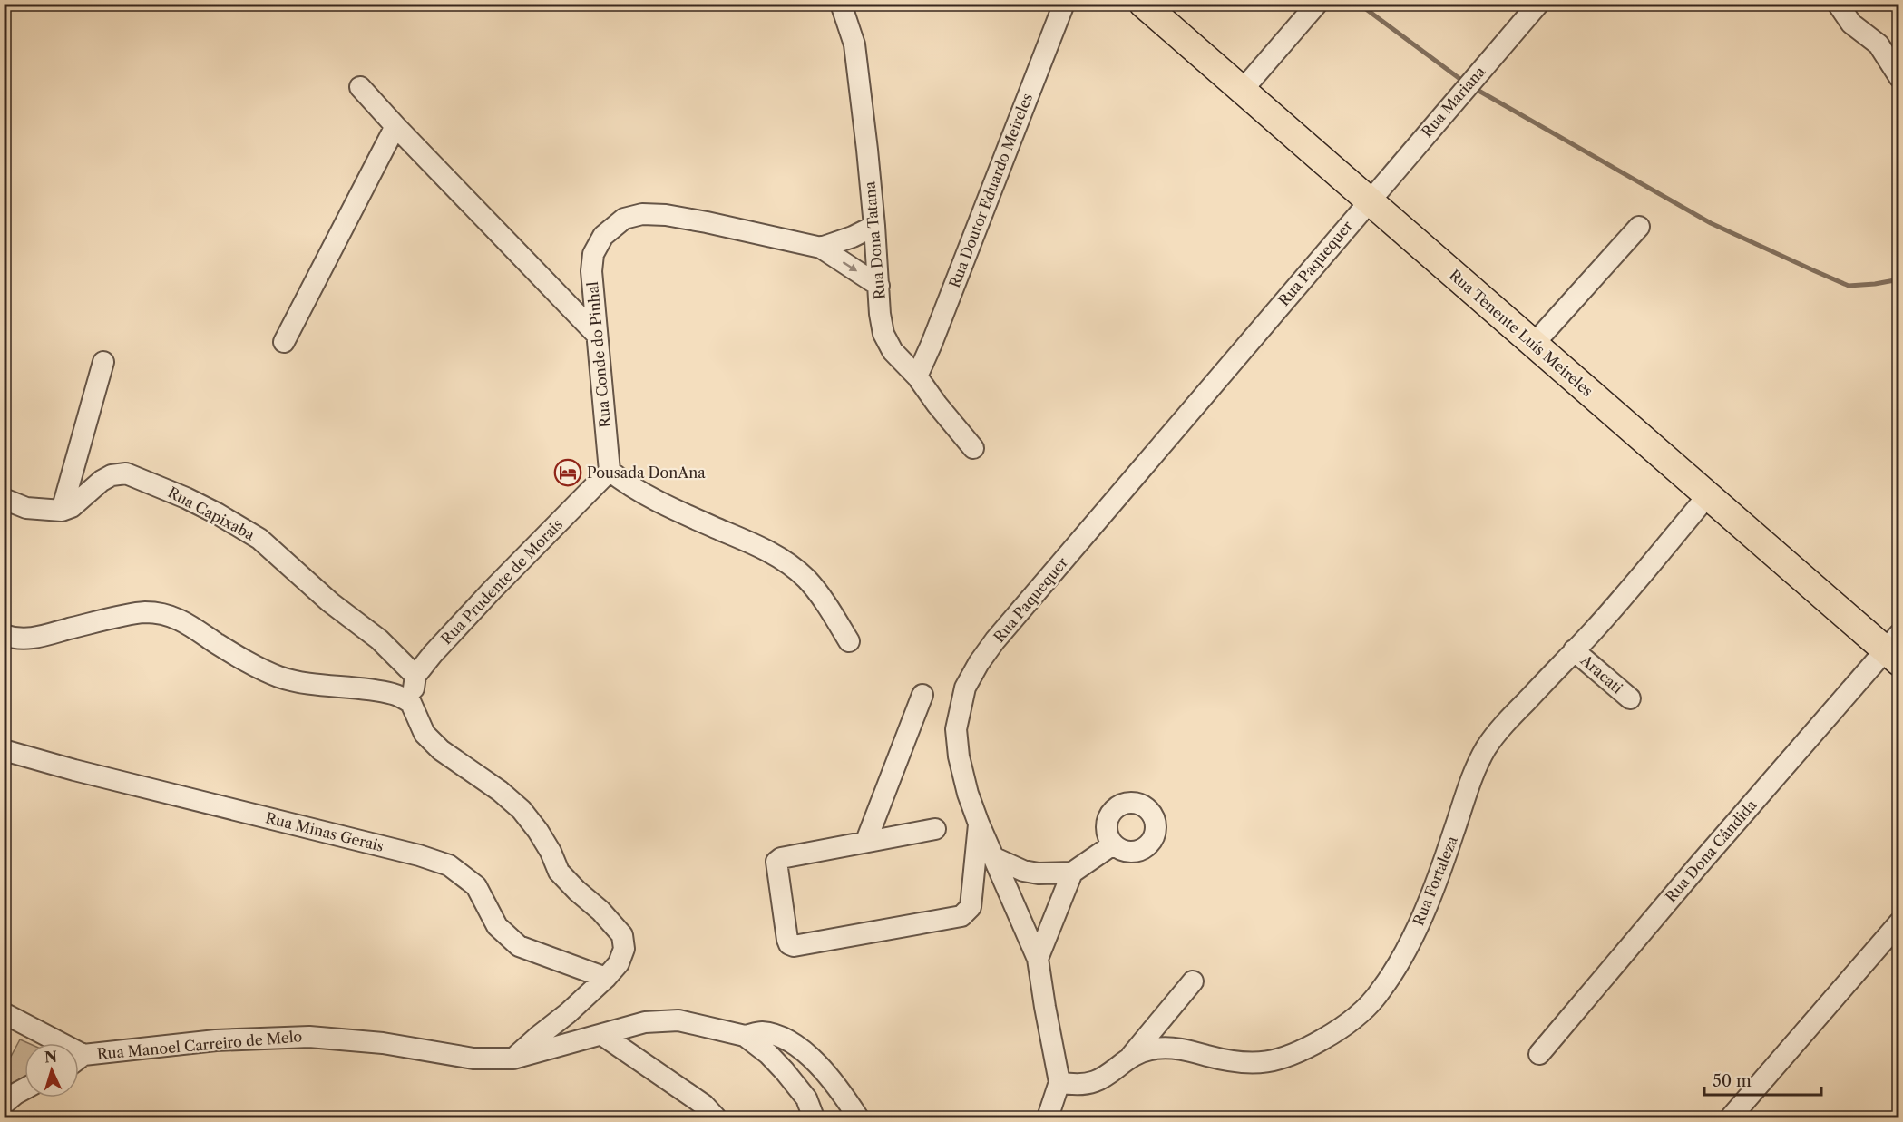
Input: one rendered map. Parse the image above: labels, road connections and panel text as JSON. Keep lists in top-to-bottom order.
{
  "streets": {
    "main road": ["Rua Tenente Luís Meireles"],
    "street": [
      "Rua Mariana",
      "Rua Doutor Eduardo Meireles",
      "Rua Dona Tatana",
      "Rua Paquequer",
      "Rua Conde do Pinhal",
      "Rua Capixaba",
      "Rua Prudente de Morais",
      "Aracati",
      "Rua Minas Gerais",
      "Rua Dona Cândida",
      "Rua Fortaleza",
      "Rua Manoel Carreiro de Melo"
    ]
  },
  "crossings": [
    ["Rua Mariana", "Rua Paquequer"],
    ["Rua Mariana", "Rua Tenente Luís Meireles"],
    ["Rua Doutor Eduardo Meireles", "Rua Dona Tatana"],
    ["Rua Dona Tatana", "Rua Conde do Pinhal"],
    ["Rua Paquequer", "Rua Tenente Luís Meireles"],
    ["Rua Paquequer", "Rua Fortaleza"],
    ["Rua Tenente Luís Meireles", "Rua Dona Cândida"],
    ["Rua Tenente Luís Meireles", "Rua Fortaleza"],
    ["Rua Conde do Pinhal", "Rua Prudente de Morais"],
    ["Rua Capixaba", "Rua Prudente de Morais"],
    ["Aracati", "Rua Fortaleza"]
  ],
  "places": {
    "hotel": ["Pousada DonAna"]
  },
  "scale_bar": "50 m",
  "north": "top"
}
